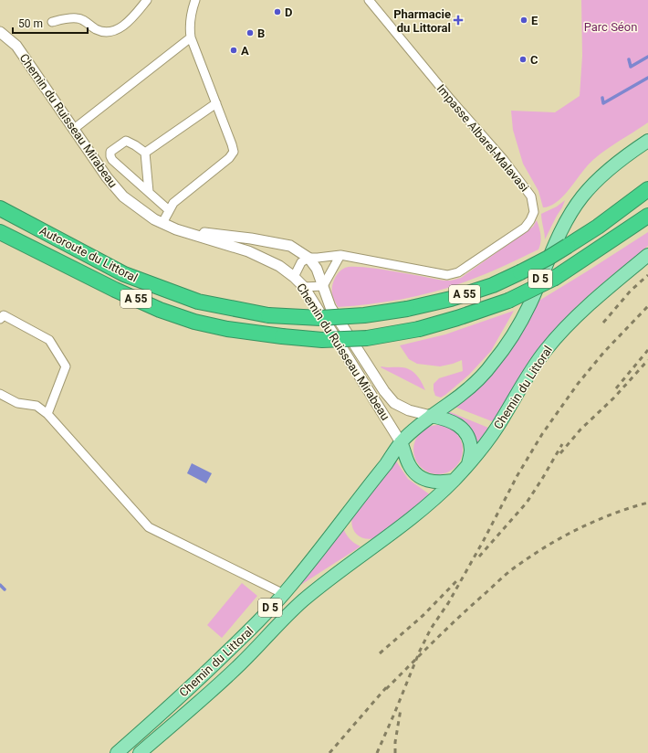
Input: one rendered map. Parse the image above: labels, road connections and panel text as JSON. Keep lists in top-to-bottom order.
{
  "streets": {
    "highway": ["Autoroute du Littoral", "A 55"],
    "main road": ["D 5", "Chemin du Littoral"],
    "street": ["Chemin du Ruisseau Mirabeau", "Impasse Albarel-Malavasi"]
  },
  "crossings": [
    ["Chemin du Ruisseau Mirabeau", "Impasse Albarel-Malavasi"],
    ["Chemin du Ruisseau Mirabeau", "D 5"],
    ["Chemin du Ruisseau Mirabeau", "Chemin du Littoral"],
    ["D 5", "Chemin du Littoral"]
  ],
  "parks": ["Parc Séon"],
  "places": {
    "other": [
      "D",
      "E",
      "B",
      "A",
      "C"
    ],
    "health": ["Pharmacie du Littoral"]
  },
  "scale_bar": "50 m"
}
